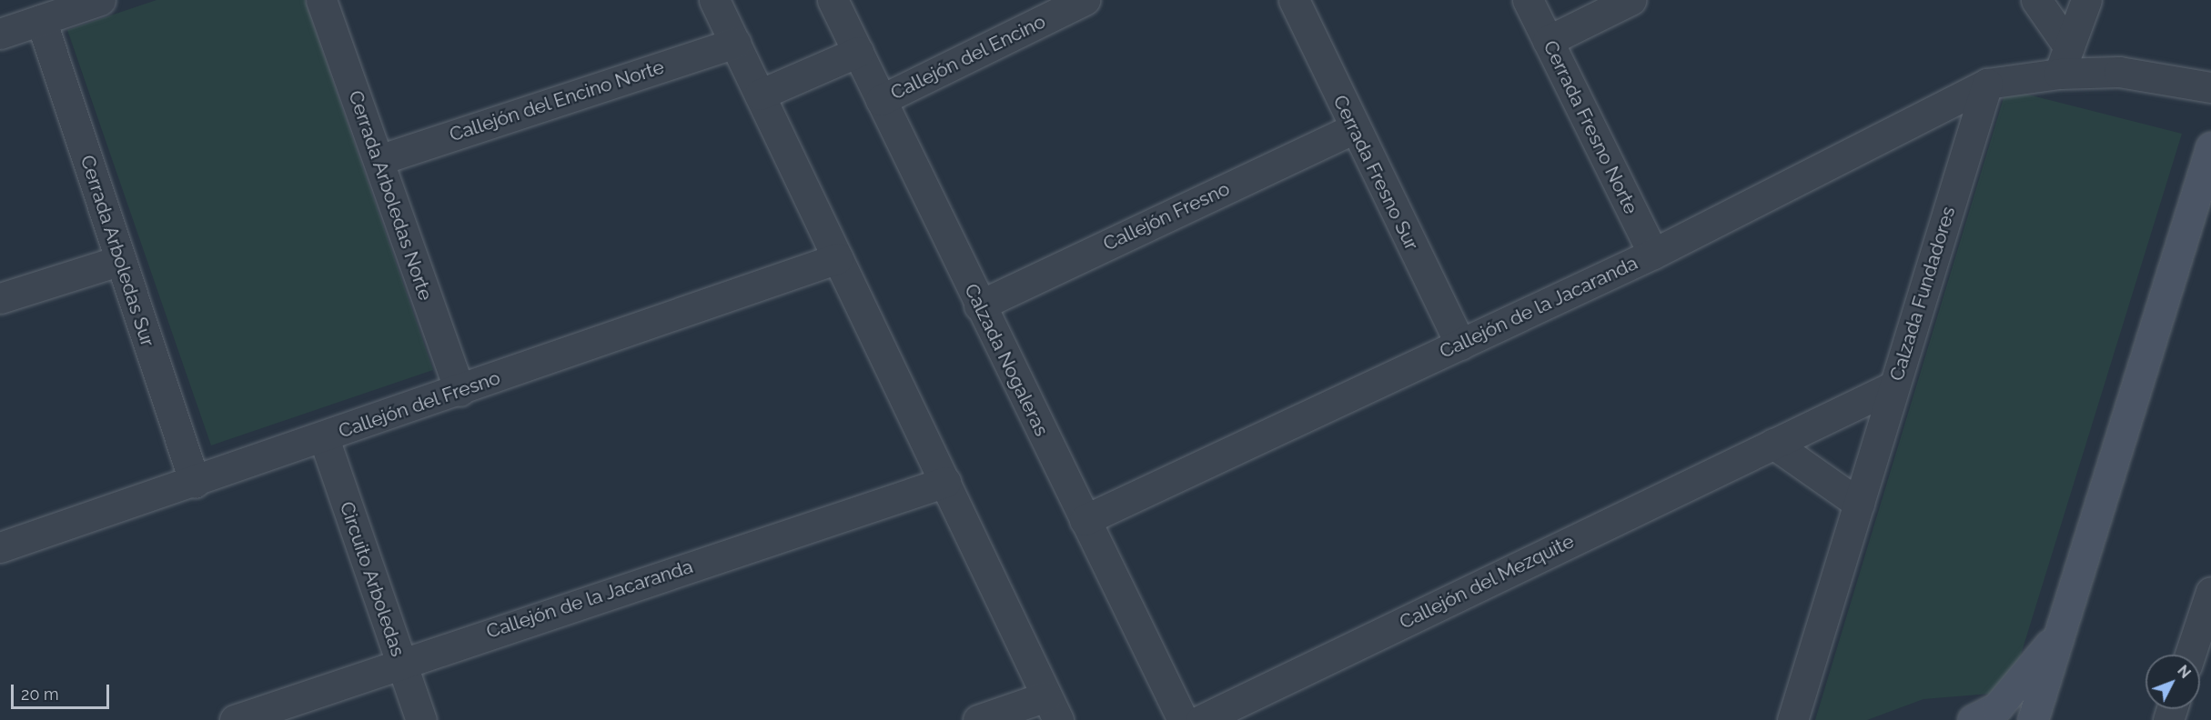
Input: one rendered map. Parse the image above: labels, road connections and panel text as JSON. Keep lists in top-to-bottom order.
{
  "streets": {
    "street": [
      "Callejón del Encino",
      "Callejón del Encino Norte",
      "Cerrada Fresno Norte",
      "Cerrada Fresno Sur",
      "Cerrada Arboledas Norte",
      "Callejón Fresno",
      "Cerrada Arboledas Sur",
      "Calzada Fundadores",
      "Callejón de la Jacaranda",
      "Calzada Nogaleras",
      "Callejón del Fresno",
      "Circuito Arboledas",
      "Callejón del Mezquite"
    ]
  },
  "crossings": [
    ["Callejón del Encino", "Calzada Nogaleras"],
    ["Callejón del Encino Norte", "Cerrada Arboledas Norte"],
    ["Cerrada Fresno Norte", "Callejón de la Jacaranda"],
    ["Cerrada Fresno Sur", "Callejón Fresno"],
    ["Cerrada Fresno Sur", "Callejón de la Jacaranda"],
    ["Cerrada Arboledas Norte", "Callejón del Fresno"],
    ["Callejón Fresno", "Calzada Nogaleras"],
    ["Cerrada Arboledas Sur", "Callejón del Fresno"],
    ["Calzada Fundadores", "Callejón de la Jacaranda"],
    ["Calzada Fundadores", "Callejón del Mezquite"],
    ["Callejón de la Jacaranda", "Calzada Nogaleras"],
    ["Callejón de la Jacaranda", "Circuito Arboledas"],
    ["Callejón del Fresno", "Circuito Arboledas"]
  ],
  "scale_bar": "20 m",
  "north": "top right"
}
